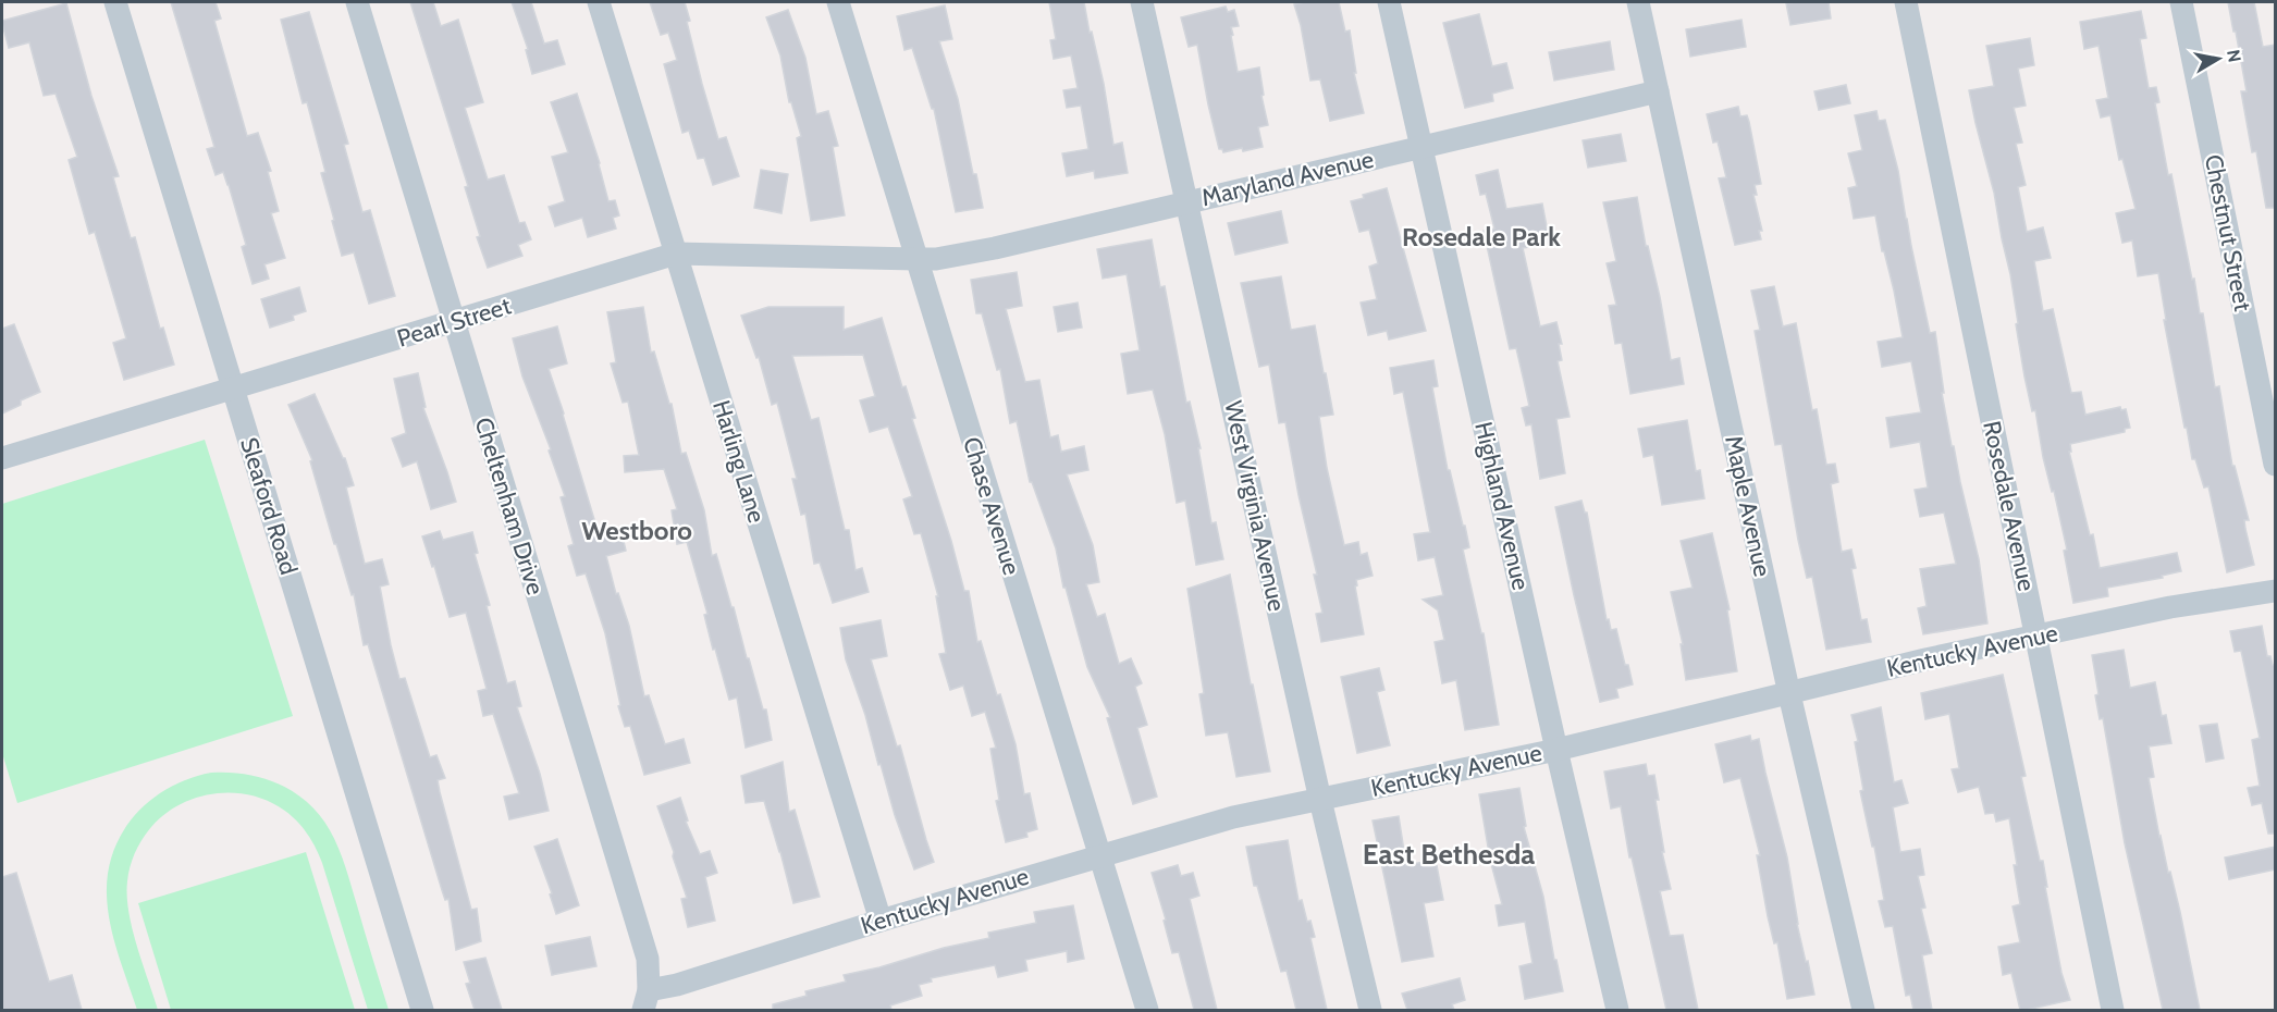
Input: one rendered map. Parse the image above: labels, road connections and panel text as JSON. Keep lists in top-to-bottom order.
{
  "streets": {
    "street": [
      "Maryland Avenue",
      "Chestnut Street",
      "Pearl Street",
      "Harling Lane",
      "Sleaford Road",
      "Cheltenham Drive",
      "Chase Avenue",
      "West Virginia Avenue",
      "Highland Avenue",
      "Maple Avenue",
      "Rosedale Avenue",
      "Kentucky Avenue"
    ]
  },
  "crossings": [
    ["Maryland Avenue", "Pearl Street"],
    ["Maryland Avenue", "Chase Avenue"],
    ["Maryland Avenue", "West Virginia Avenue"],
    ["Maryland Avenue", "Highland Avenue"],
    ["Maryland Avenue", "Maple Avenue"],
    ["Pearl Street", "Harling Lane"],
    ["Pearl Street", "Sleaford Road"],
    ["Pearl Street", "Cheltenham Drive"],
    ["Pearl Street", "Chase Avenue"],
    ["Harling Lane", "Kentucky Avenue"],
    ["Cheltenham Drive", "Kentucky Avenue"],
    ["Chase Avenue", "Kentucky Avenue"],
    ["West Virginia Avenue", "Kentucky Avenue"],
    ["Highland Avenue", "Kentucky Avenue"],
    ["Maple Avenue", "Kentucky Avenue"],
    ["Rosedale Avenue", "Kentucky Avenue"]
  ],
  "districts": ["Rosedale Park", "Westboro", "East Bethesda"],
  "north": "right"
}
